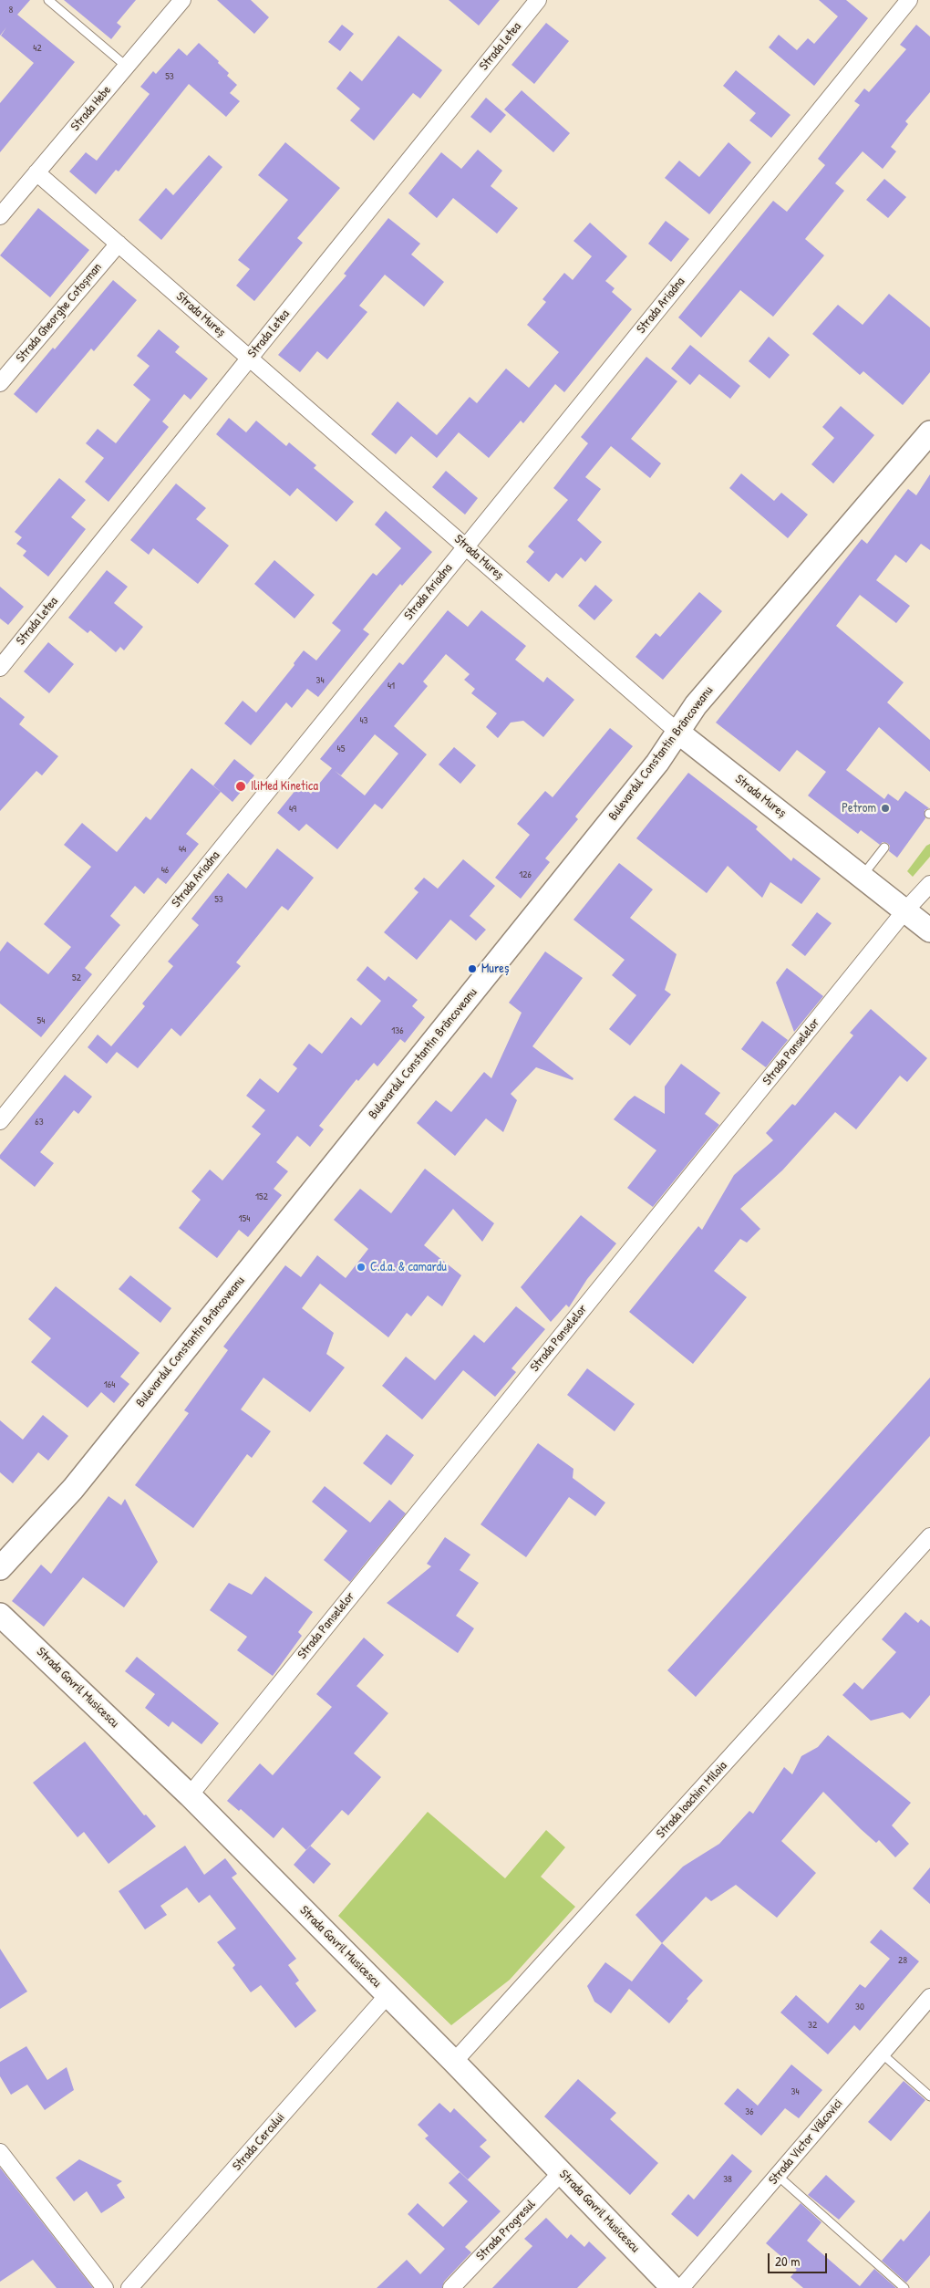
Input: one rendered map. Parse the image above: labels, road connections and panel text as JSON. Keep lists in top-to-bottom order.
{
  "streets": {
    "main road": ["Strada Mureș", "Bulevardul Constantin Brâncoveanu", "Strada Gavril Musicescu"],
    "street": [
      "Strada Letea",
      "Strada Hebe",
      "Strada Ariadna",
      "Strada Gheorghe Cotoșman",
      "Strada Panselelor",
      "Strada Ioachim Miloia",
      "Strada Cercului",
      "Strada Victor Vâlcovici",
      "Strada Progresul"
    ]
  },
  "crossings": [
    ["Strada Letea", "Strada Mureș"],
    ["Strada Hebe", "Strada Mureș"],
    ["Strada Ariadna", "Strada Mureș"],
    ["Strada Gheorghe Cotoșman", "Strada Mureș"],
    ["Strada Mureș", "Bulevardul Constantin Brâncoveanu"],
    ["Strada Mureș", "Strada Panselelor"],
    ["Strada Panselelor", "Strada Gavril Musicescu"],
    ["Strada Gavril Musicescu", "Strada Ioachim Miloia"],
    ["Strada Gavril Musicescu", "Strada Cercului"],
    ["Strada Gavril Musicescu", "Strada Progresul"]
  ],
  "places": [
    "IliMed Kinetica",
    "Petrom",
    "Mureș",
    "C.d.a. & camardu"
  ],
  "house_numbers": [
    "8",
    "42",
    "53",
    "34",
    "41",
    "43",
    "45",
    "49",
    "44",
    "46",
    "126",
    "53",
    "52",
    "54",
    "136",
    "63",
    "152",
    "154",
    "164",
    "28",
    "30",
    "32",
    "34",
    "36",
    "38"
  ],
  "scale_bar": "20 m"
}
